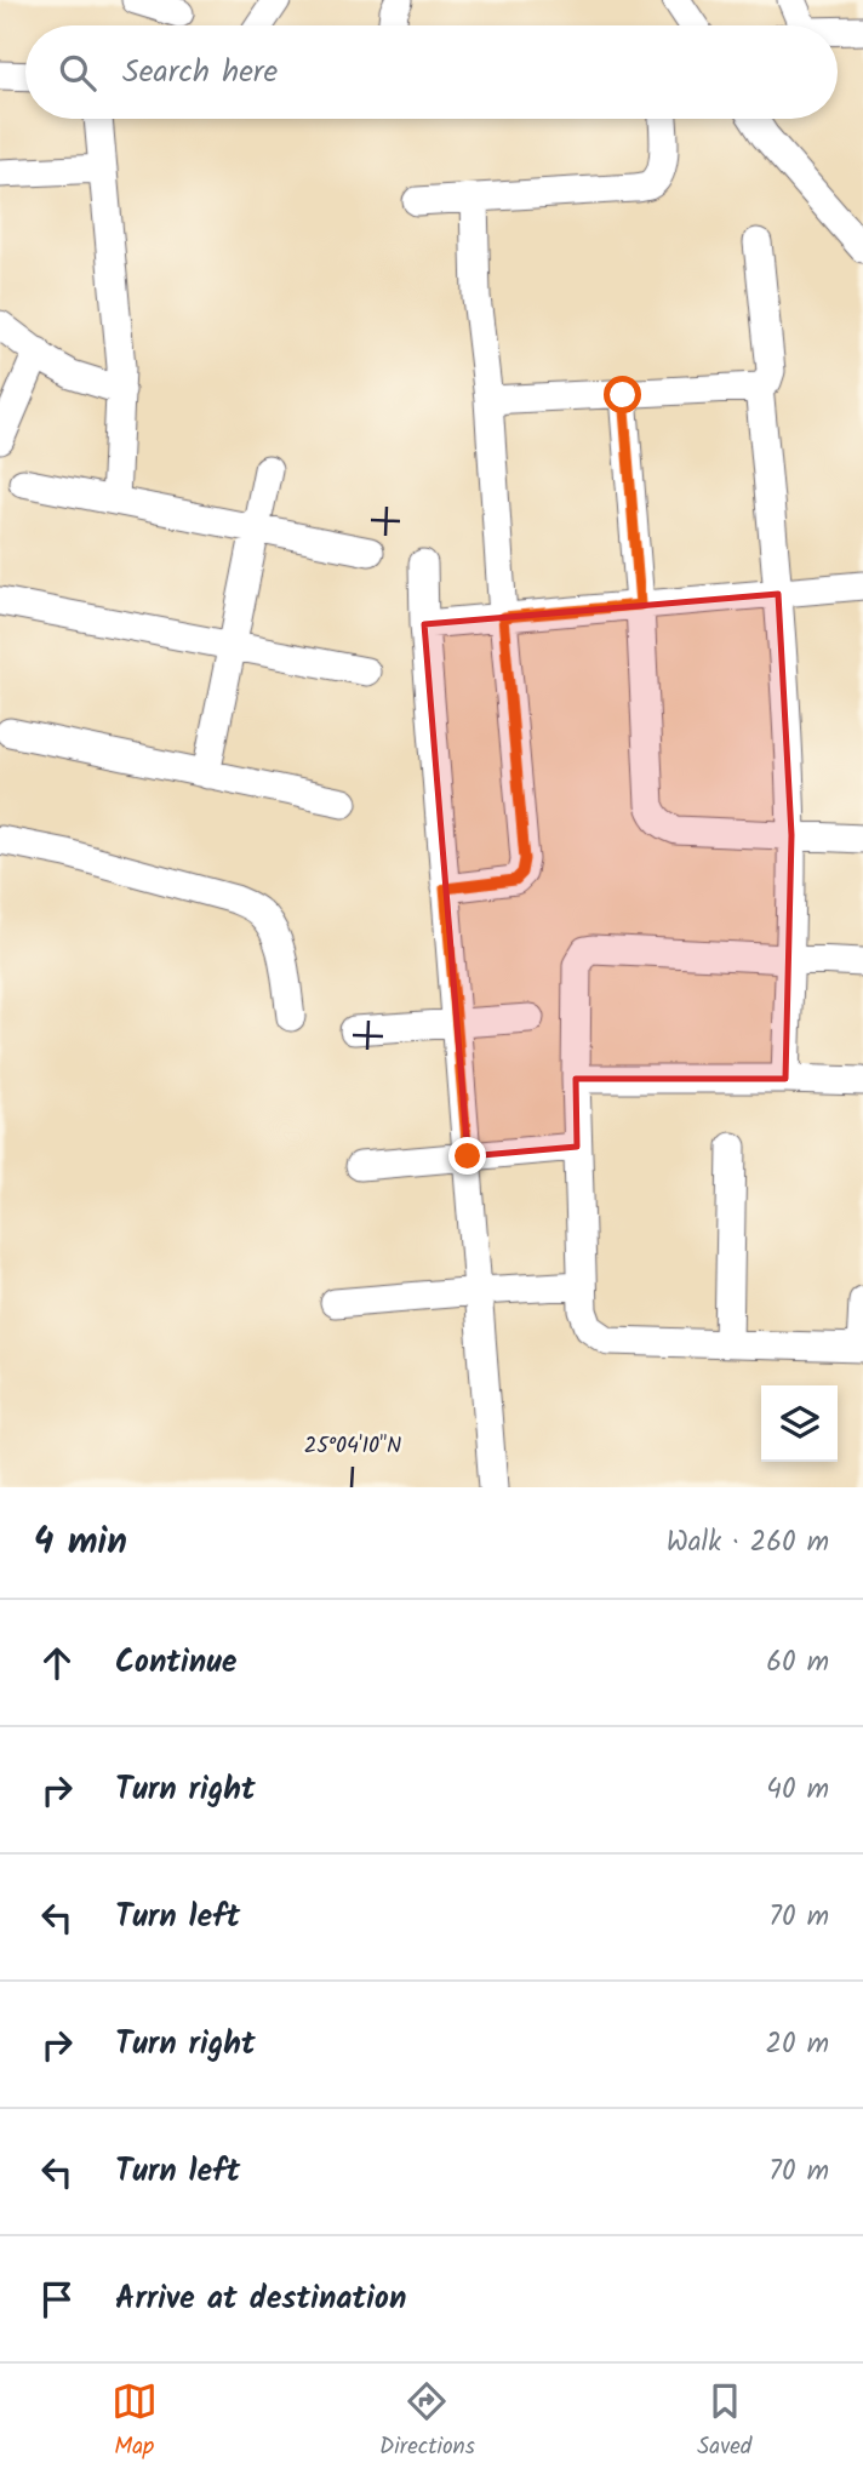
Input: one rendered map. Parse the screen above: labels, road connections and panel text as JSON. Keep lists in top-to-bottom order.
{
  "page": {
    "search": "Search here",
    "heading": ["4 min", "Walk · 260 m"],
    "list": [
      ["Continue", "60 m"],
      ["Turn right", "40 m"],
      ["Turn left", "70 m"],
      ["Turn right", "20 m"],
      ["Turn left", "70 m"],
      "Arrive at destination"
    ],
    "nav": ["Map", "Directions", "Saved"]
  },
  "coordinates": ["25°04'10\"N"]
}
